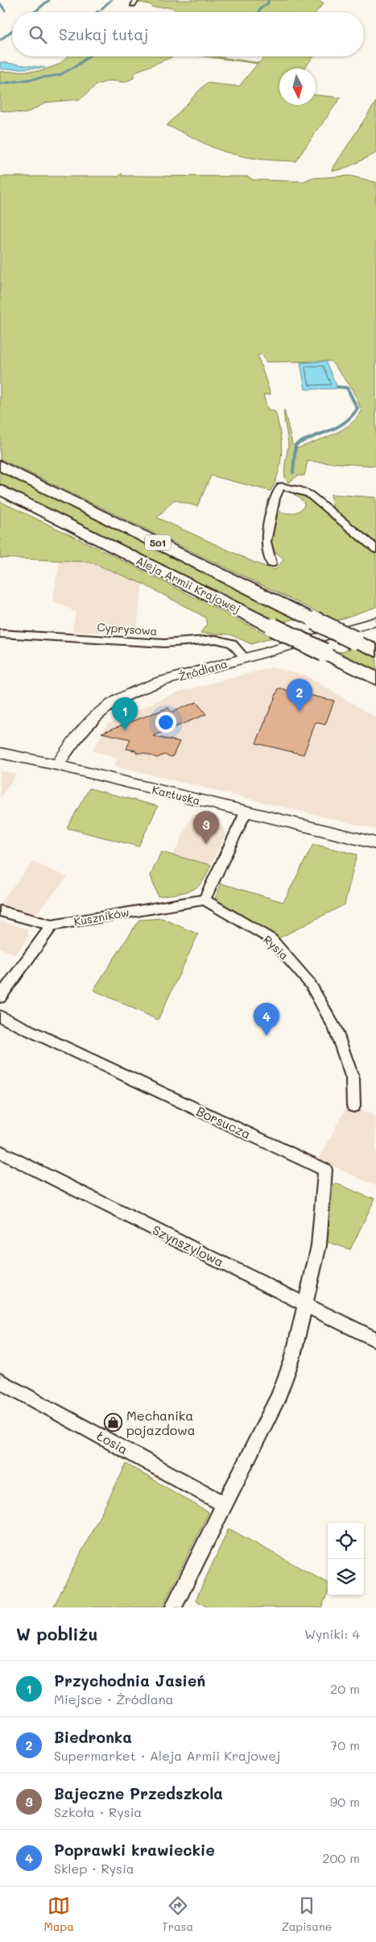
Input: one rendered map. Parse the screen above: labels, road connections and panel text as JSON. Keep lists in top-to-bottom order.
{
  "streets": {
    "main road": ["501", "Aleja Armii Krajowej"],
    "street": [
      "Cyprysowa",
      "Źródlana",
      "Kartuska",
      "Kuszników",
      "Rysia",
      "Borsucza",
      "Szynszylowa",
      "Łosia"
    ]
  },
  "crossings": [
    ["Cyprysowa", "Źródlana"],
    ["Źródlana", "Kartuska"],
    ["Kuszników", "Rysia"],
    ["Borsucza", "Szynszylowa"]
  ],
  "places": {
    "shop": ["Mechanika pojazdowa"]
  },
  "north": "bottom",
  "page": {
    "search": "Szukaj tutaj",
    "pins": [
      "2",
      "1",
      "3",
      "4"
    ],
    "heading": ["W pobliżu", "Wyniki: 4"],
    "list": [
      {
        "mark": "1",
        "name": "Przychodnia Jasień",
        "note": "Miejsce · Źródlana",
        "value": "20 m"
      },
      {
        "mark": "2",
        "name": "Biedronka",
        "note": "Supermarket · Aleja Armii Krajowej",
        "value": "70 m"
      },
      {
        "mark": "3",
        "name": "Bajeczne Przedszkola",
        "note": "Szkoła · Rysia",
        "value": "90 m"
      },
      {
        "mark": "4",
        "name": "Poprawki krawieckie",
        "note": "Sklep · Rysia",
        "value": "200 m"
      }
    ],
    "nav": ["Mapa", "Trasa", "Zapisane"]
  }
}
